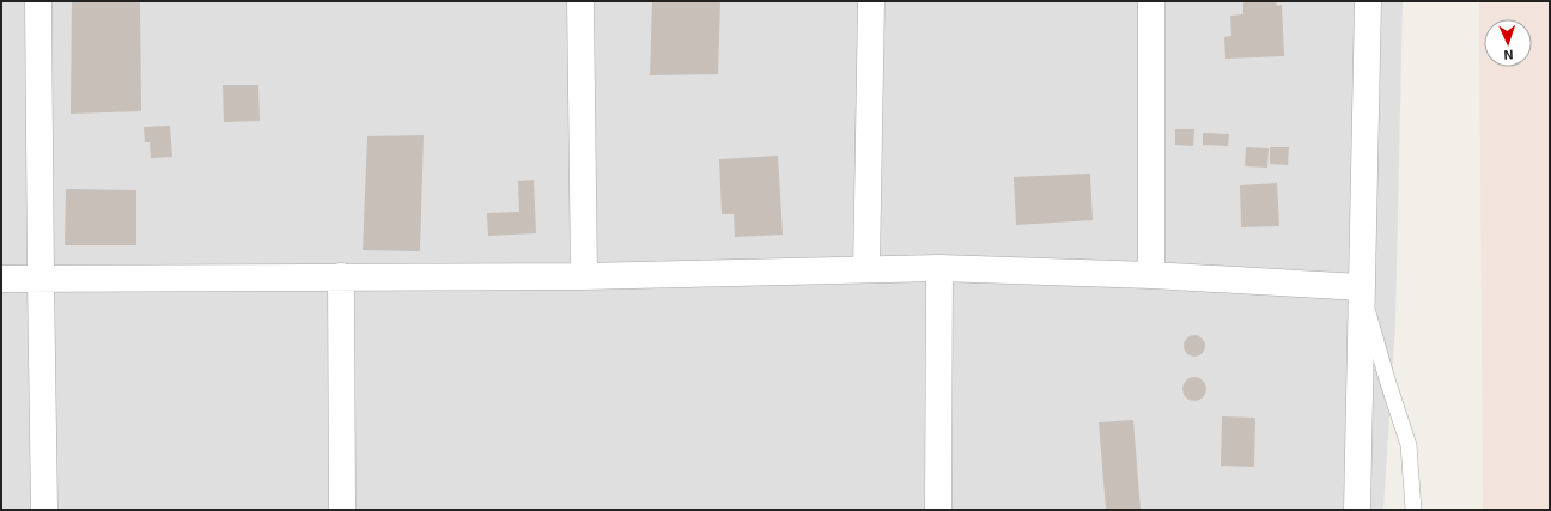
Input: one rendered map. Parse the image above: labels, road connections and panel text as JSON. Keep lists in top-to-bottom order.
{
  "north": "bottom"
}
